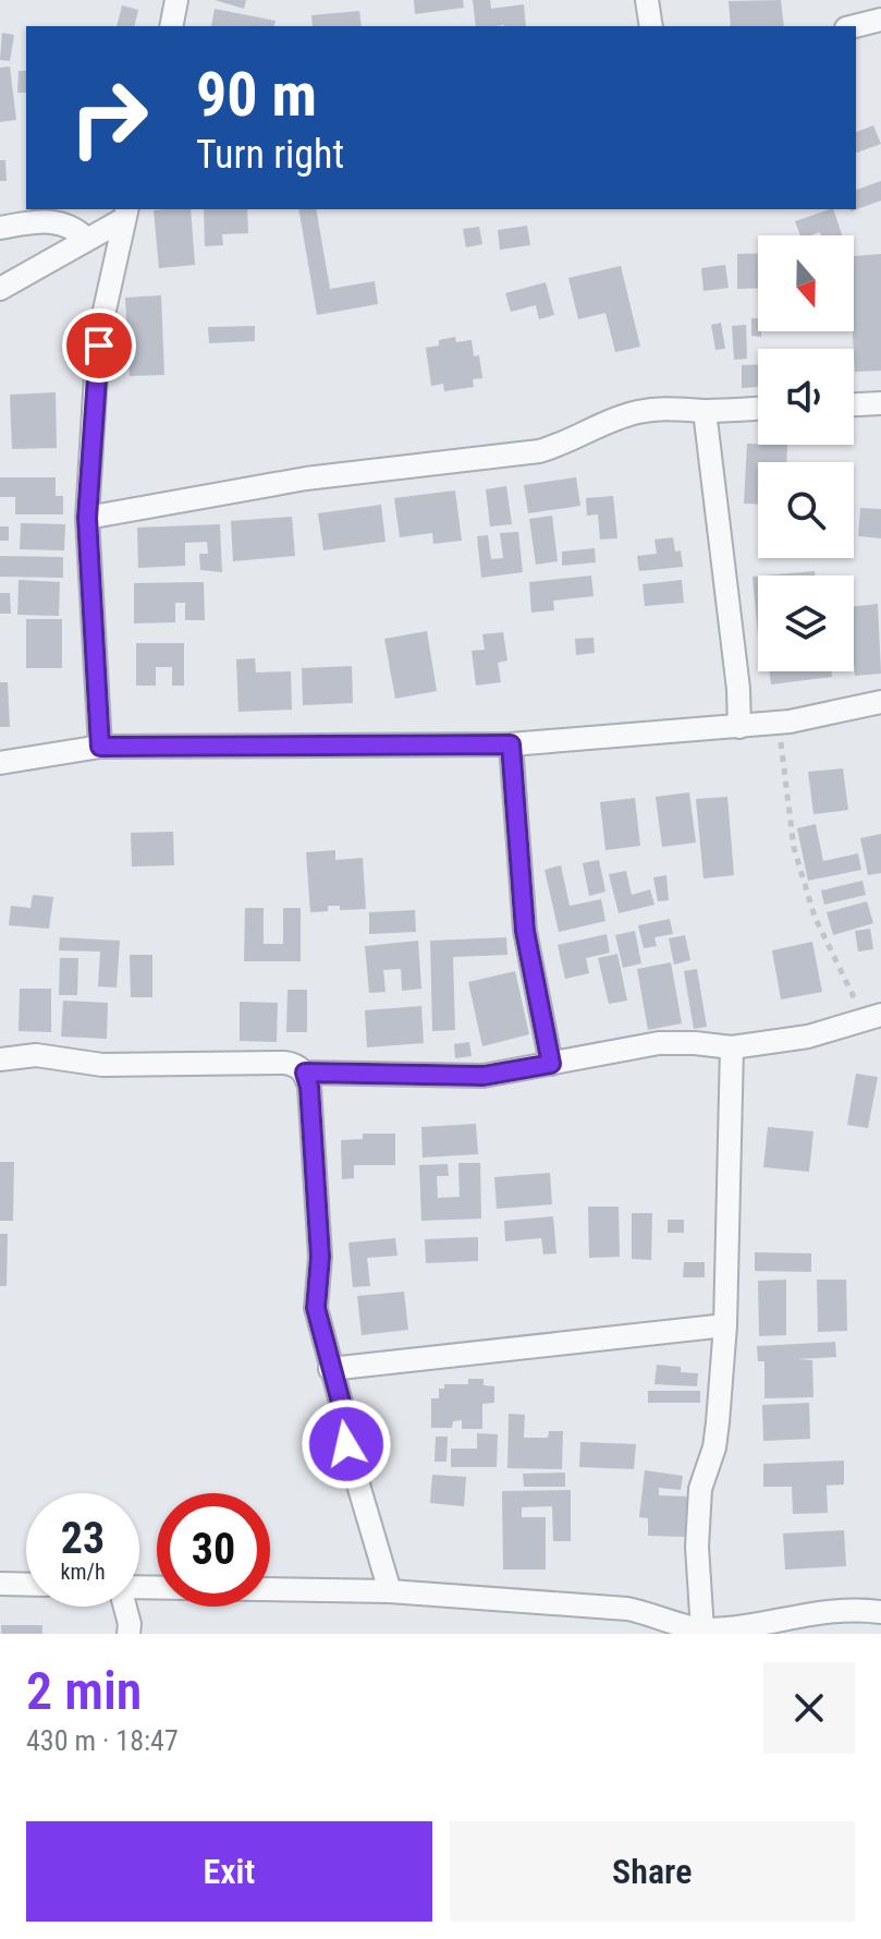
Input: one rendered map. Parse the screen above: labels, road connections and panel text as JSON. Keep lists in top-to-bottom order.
{
  "north": "bottom",
  "page": {
    "turn": ["90 m", "Turn right"],
    "speed": "23 km/h",
    "limit": "30",
    "heading": ["2 min", "430 m · 18:47"],
    "buttons": ["Exit", "Share"]
  }
}
